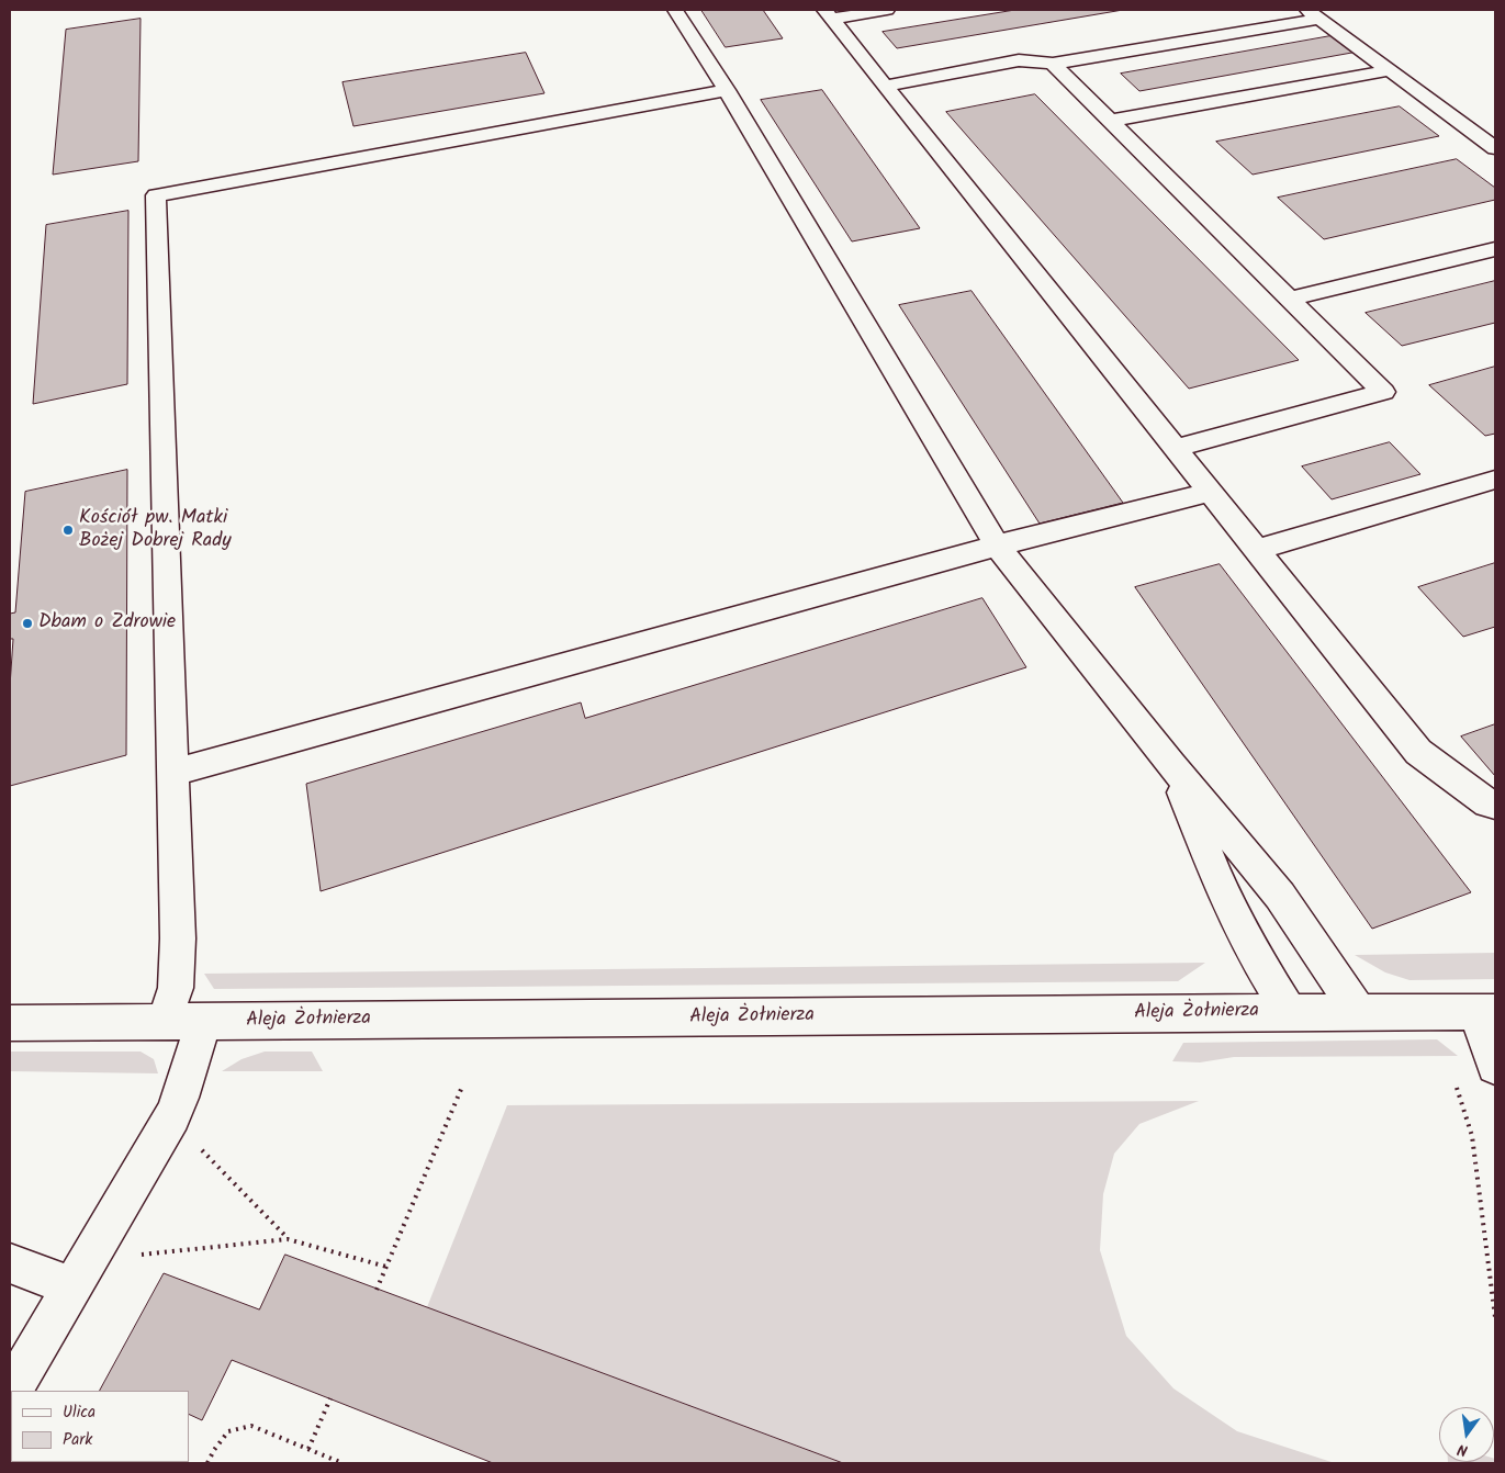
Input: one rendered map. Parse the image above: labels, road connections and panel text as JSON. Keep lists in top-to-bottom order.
{
  "streets": {
    "street": ["Aleja Żołnierza"]
  },
  "places": ["Kościół pw. Matki Bożej Dobrej Rady", "Dbam o Zdrowie"],
  "legend": ["Ulica", "Park"],
  "north": "bottom"
}
